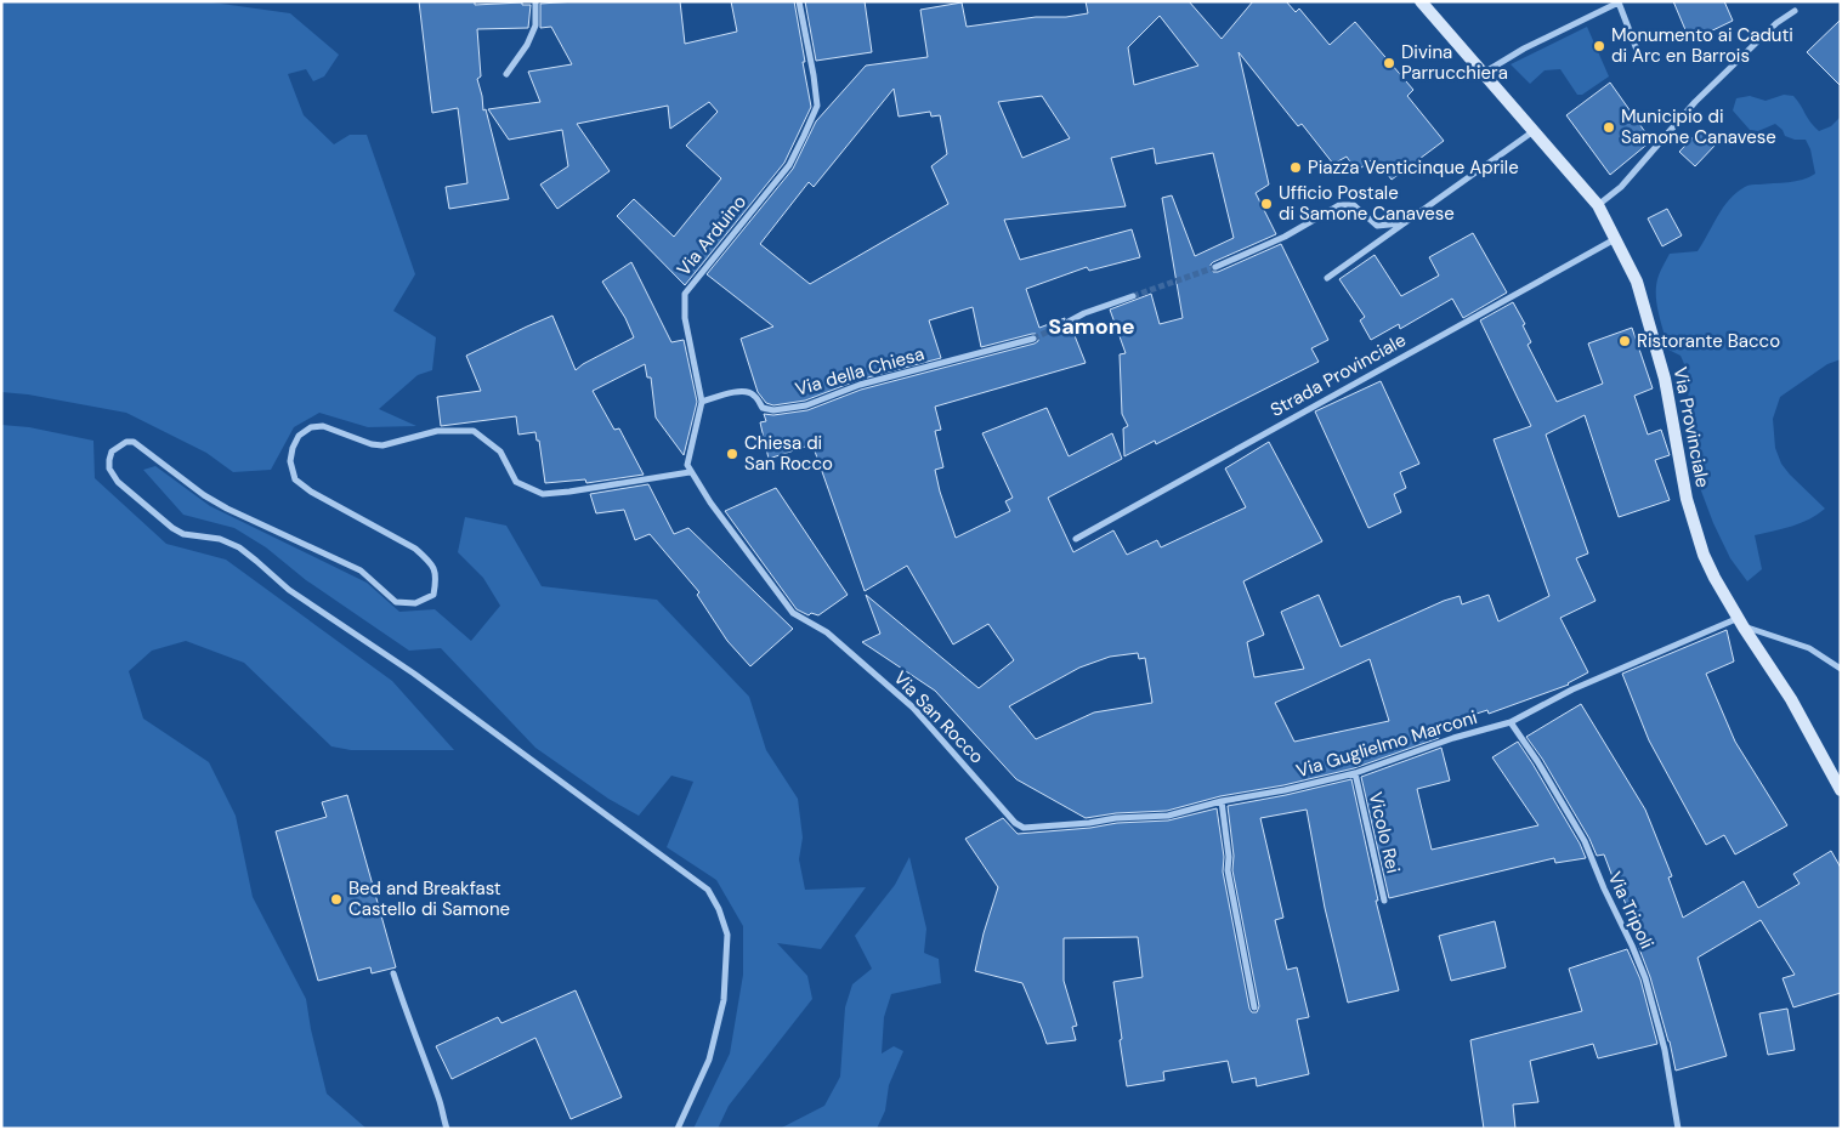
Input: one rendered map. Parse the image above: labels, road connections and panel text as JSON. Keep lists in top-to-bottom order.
{
  "streets": {
    "main road": ["Via Provinciale"],
    "street": [
      "Via Arduino",
      "Via della Chiesa",
      "Strada Provinciale",
      "Via San Rocco",
      "Via Guglielmo Marconi",
      "Vicolo Rei",
      "Via Tripoli"
    ]
  },
  "crossings": [
    ["Via Arduino", "Via della Chiesa"],
    ["Via Arduino", "Via San Rocco"],
    ["Strada Provinciale", "Via Provinciale"],
    ["Via Provinciale", "Via Guglielmo Marconi"],
    ["Via San Rocco", "Via Guglielmo Marconi"],
    ["Via Guglielmo Marconi", "Vicolo Rei"],
    ["Via Guglielmo Marconi", "Via Tripoli"]
  ],
  "districts": ["Samone"],
  "places": [
    "Monumento ai Caduti di Arc en Barrois",
    "Divina Parrucchiera",
    "Municipio di Samone Canavese",
    "Piazza Venticinque Aprile",
    "Ufficio Postale di Samone Canavese",
    "Ristorante Bacco",
    "Chiesa di San Rocco",
    "Bed and Breakfast Castello di Samone"
  ]
}
